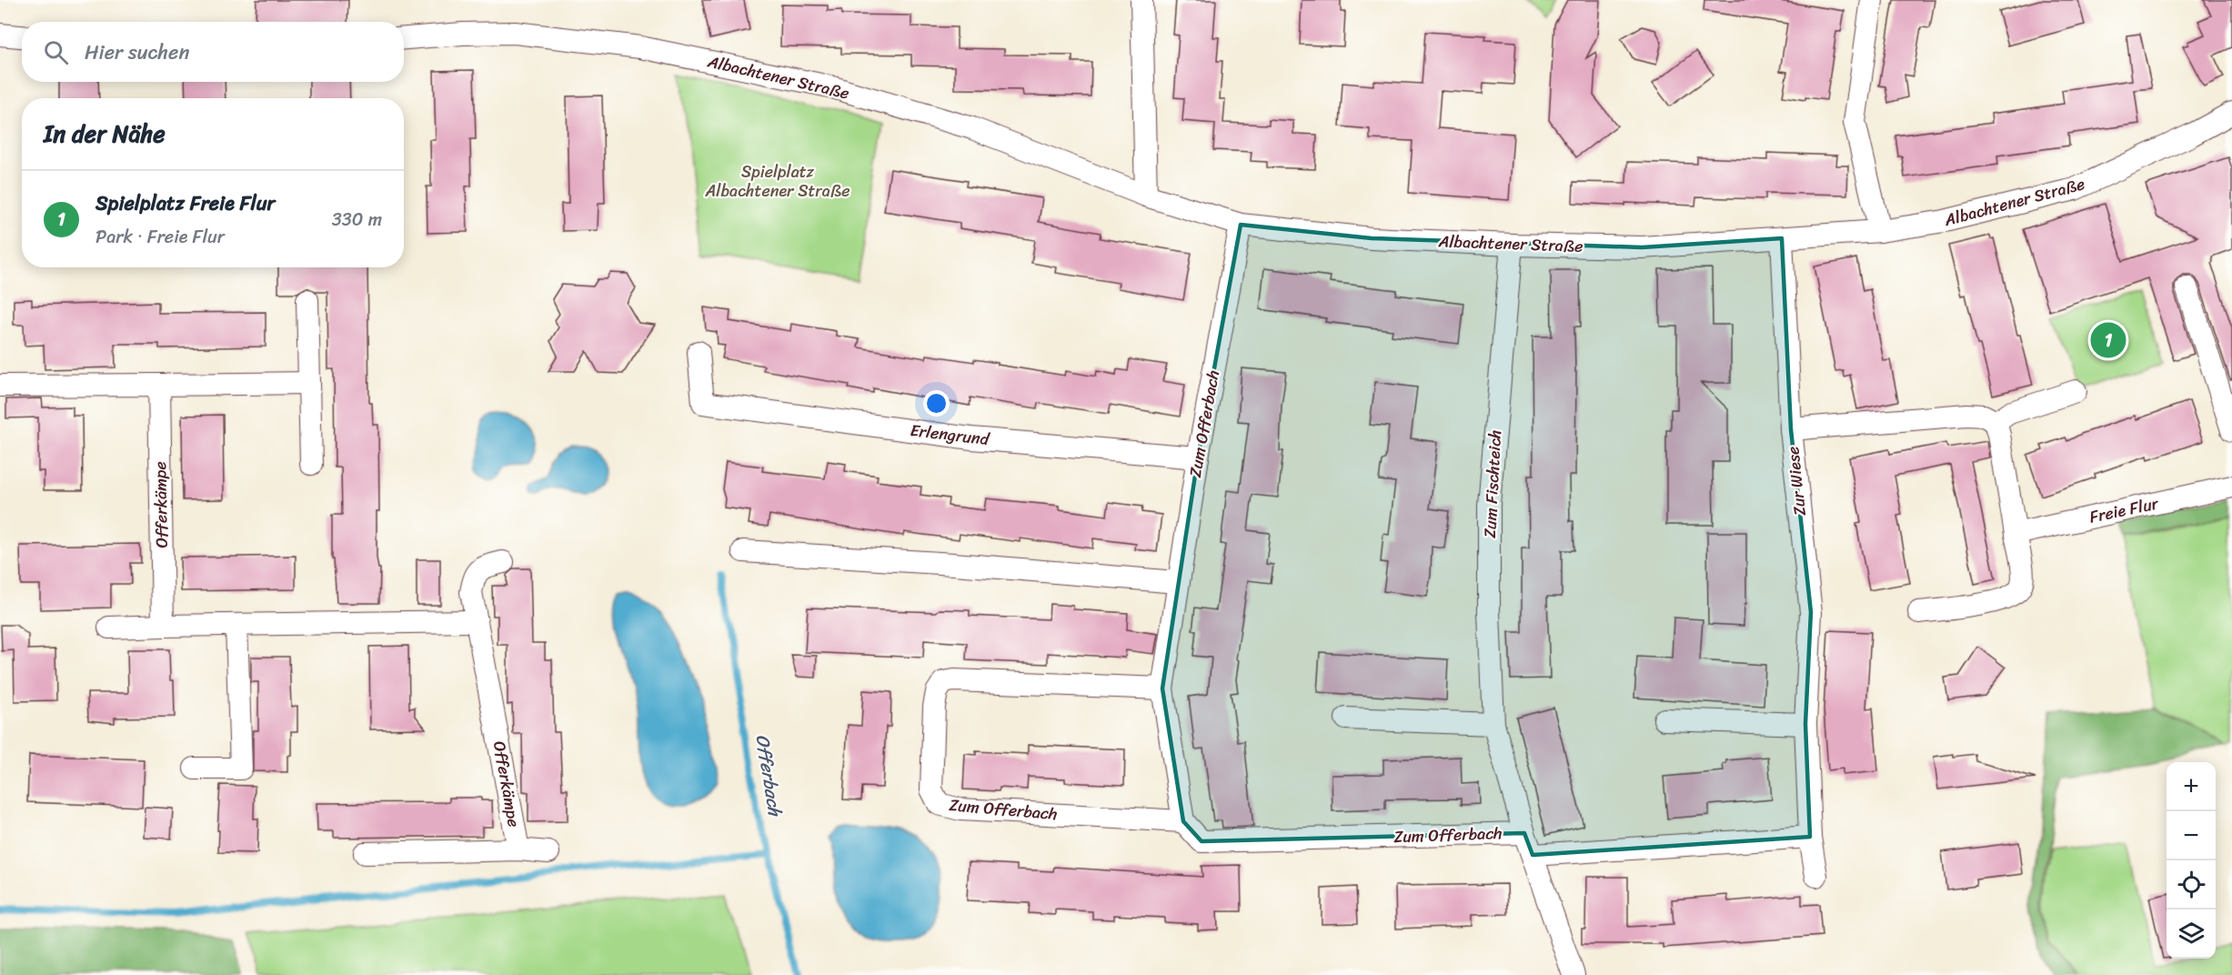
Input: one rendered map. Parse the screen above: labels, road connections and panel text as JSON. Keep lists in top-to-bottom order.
{
  "streets": {
    "street": [
      "Albachtener Straße",
      "Zum Offerbach",
      "Erlengrund",
      "Zur Wiese",
      "Zum Fischteich",
      "Offerkämpe",
      "Freie Flur"
    ]
  },
  "crossings": [
    ["Albachtener Straße", "Zum Offerbach"],
    ["Albachtener Straße", "Zur Wiese"],
    ["Albachtener Straße", "Zum Fischteich"],
    ["Zum Offerbach", "Erlengrund"],
    ["Zum Offerbach", "Zum Fischteich"]
  ],
  "water": ["Offerbach"],
  "parks": ["Spielplatz Albachtener Straße"],
  "page": {
    "search": "Hier suchen",
    "heading": "In der Nähe",
    "list": [
      {
        "mark": "1",
        "name": "Spielplatz Freie Flur",
        "note": "Park · Freie Flur",
        "value": "330 m"
      }
    ],
    "pins": "1",
    "map_buttons": ["+", "−"]
  }
}
